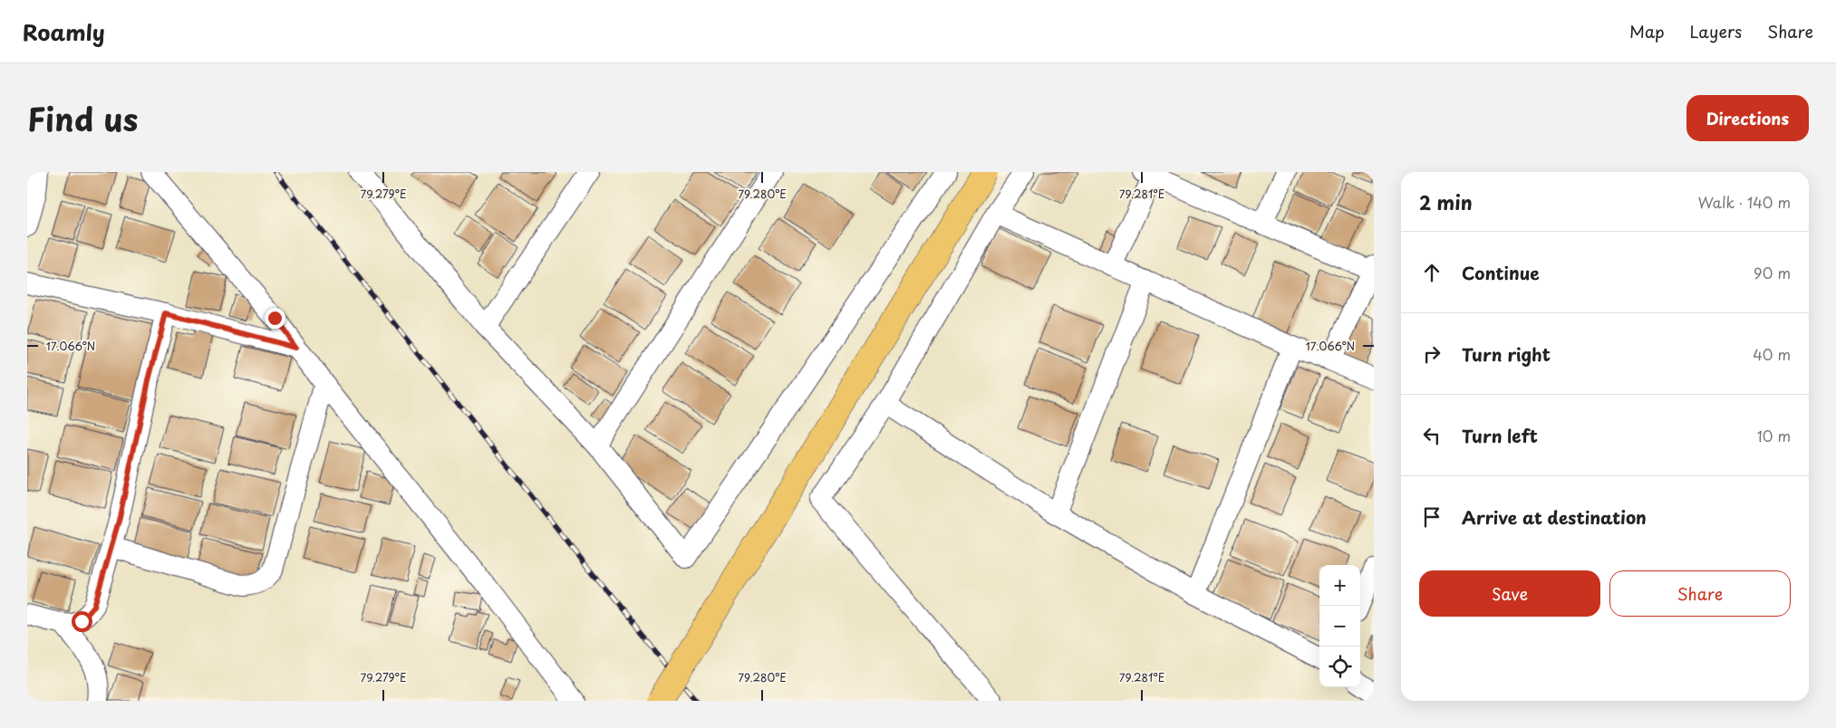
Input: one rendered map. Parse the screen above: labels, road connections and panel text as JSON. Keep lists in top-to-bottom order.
{
  "page": {
    "header": "Roamly",
    "nav": ["Map", "Layers", "Share"],
    "title": "Find us",
    "buttons": [
      "Directions",
      ["Save", "Share"]
    ],
    "heading": ["2 min", "Walk · 140 m"],
    "list": [
      ["Continue", "90 m"],
      ["Turn right", "40 m"],
      ["Turn left", "10 m"],
      "Arrive at destination"
    ],
    "map_buttons": ["+", "−"]
  },
  "coordinates": [
    "79.279°E",
    "79.280°E",
    "79.281°E",
    "17.066°N"
  ]
}
